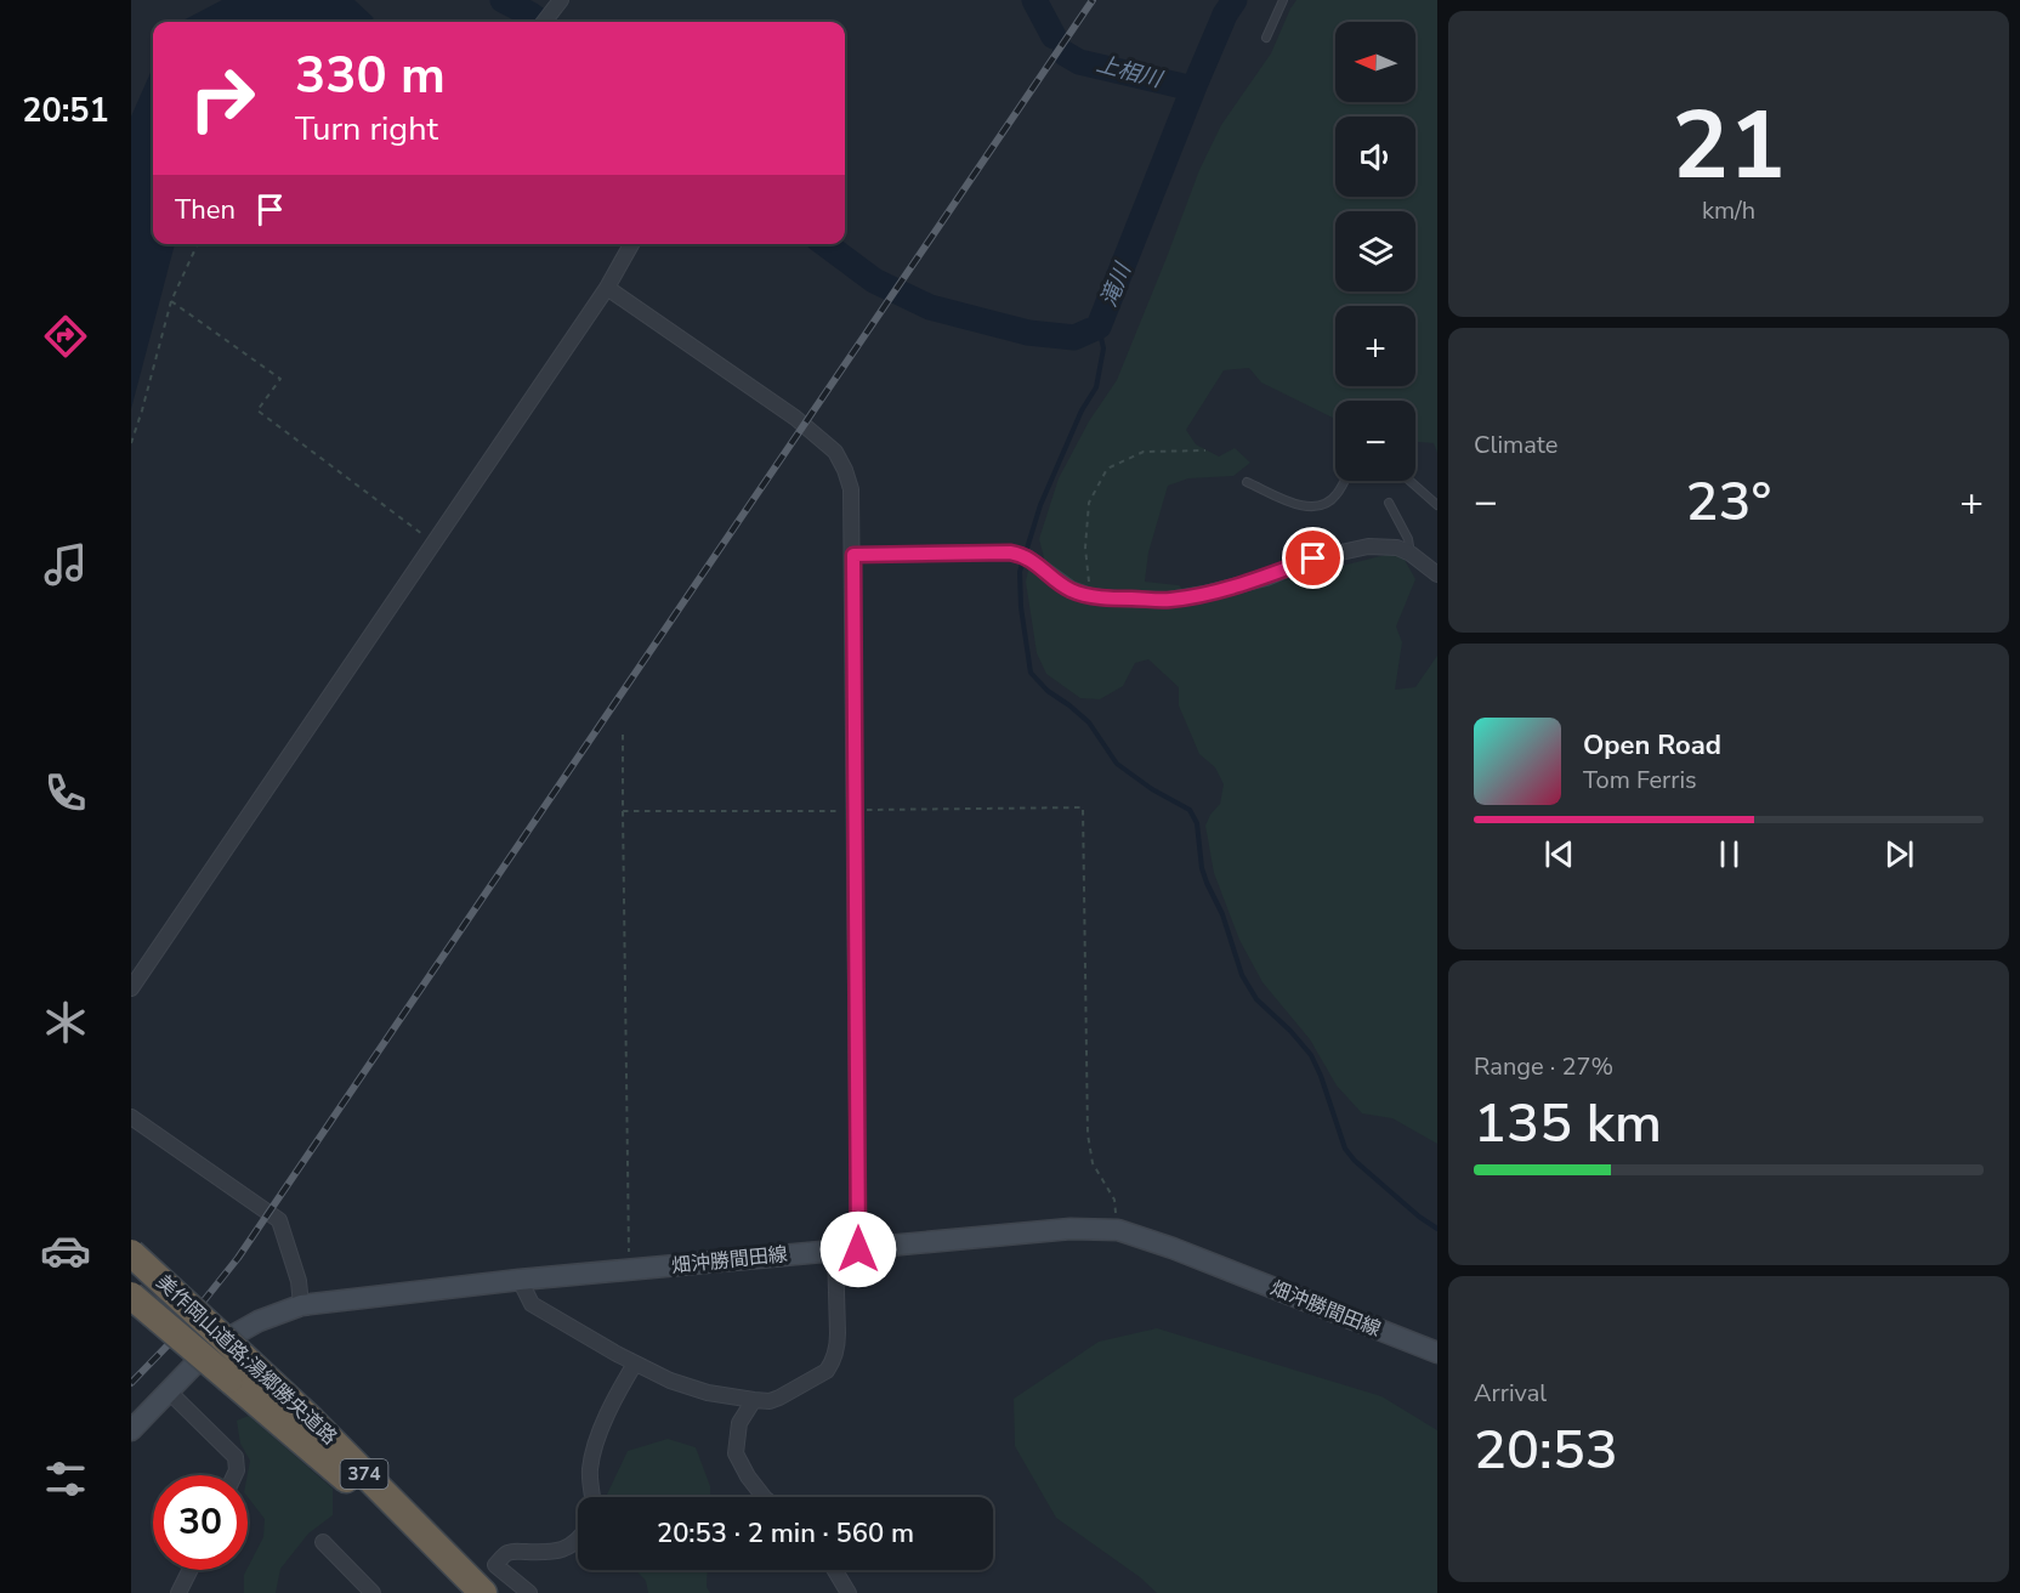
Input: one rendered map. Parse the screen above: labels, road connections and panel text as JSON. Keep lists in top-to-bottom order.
{
  "streets": {
    "highway": ["美作岡山道路;湯郷勝央道路"],
    "main road": ["畑沖勝間田線"]
  },
  "water": ["上相川", "滝川"],
  "north": "left",
  "page": {
    "tabs": "20:51",
    "tile": [
      ["21", "km/h"],
      "Climate",
      ["Range · 27%", "135 km"],
      ["Arrival", "20:53"]
    ],
    "map_buttons": ["+", "−"],
    "turn": ["330 m", "Turn right"],
    "then": "Then",
    "heat": ["−", "23°", "+"],
    "song": ["Open Road", "Tom Ferris"],
    "limit": "30",
    "trip": "20:53 · 2 min · 560 m"
  }
}
